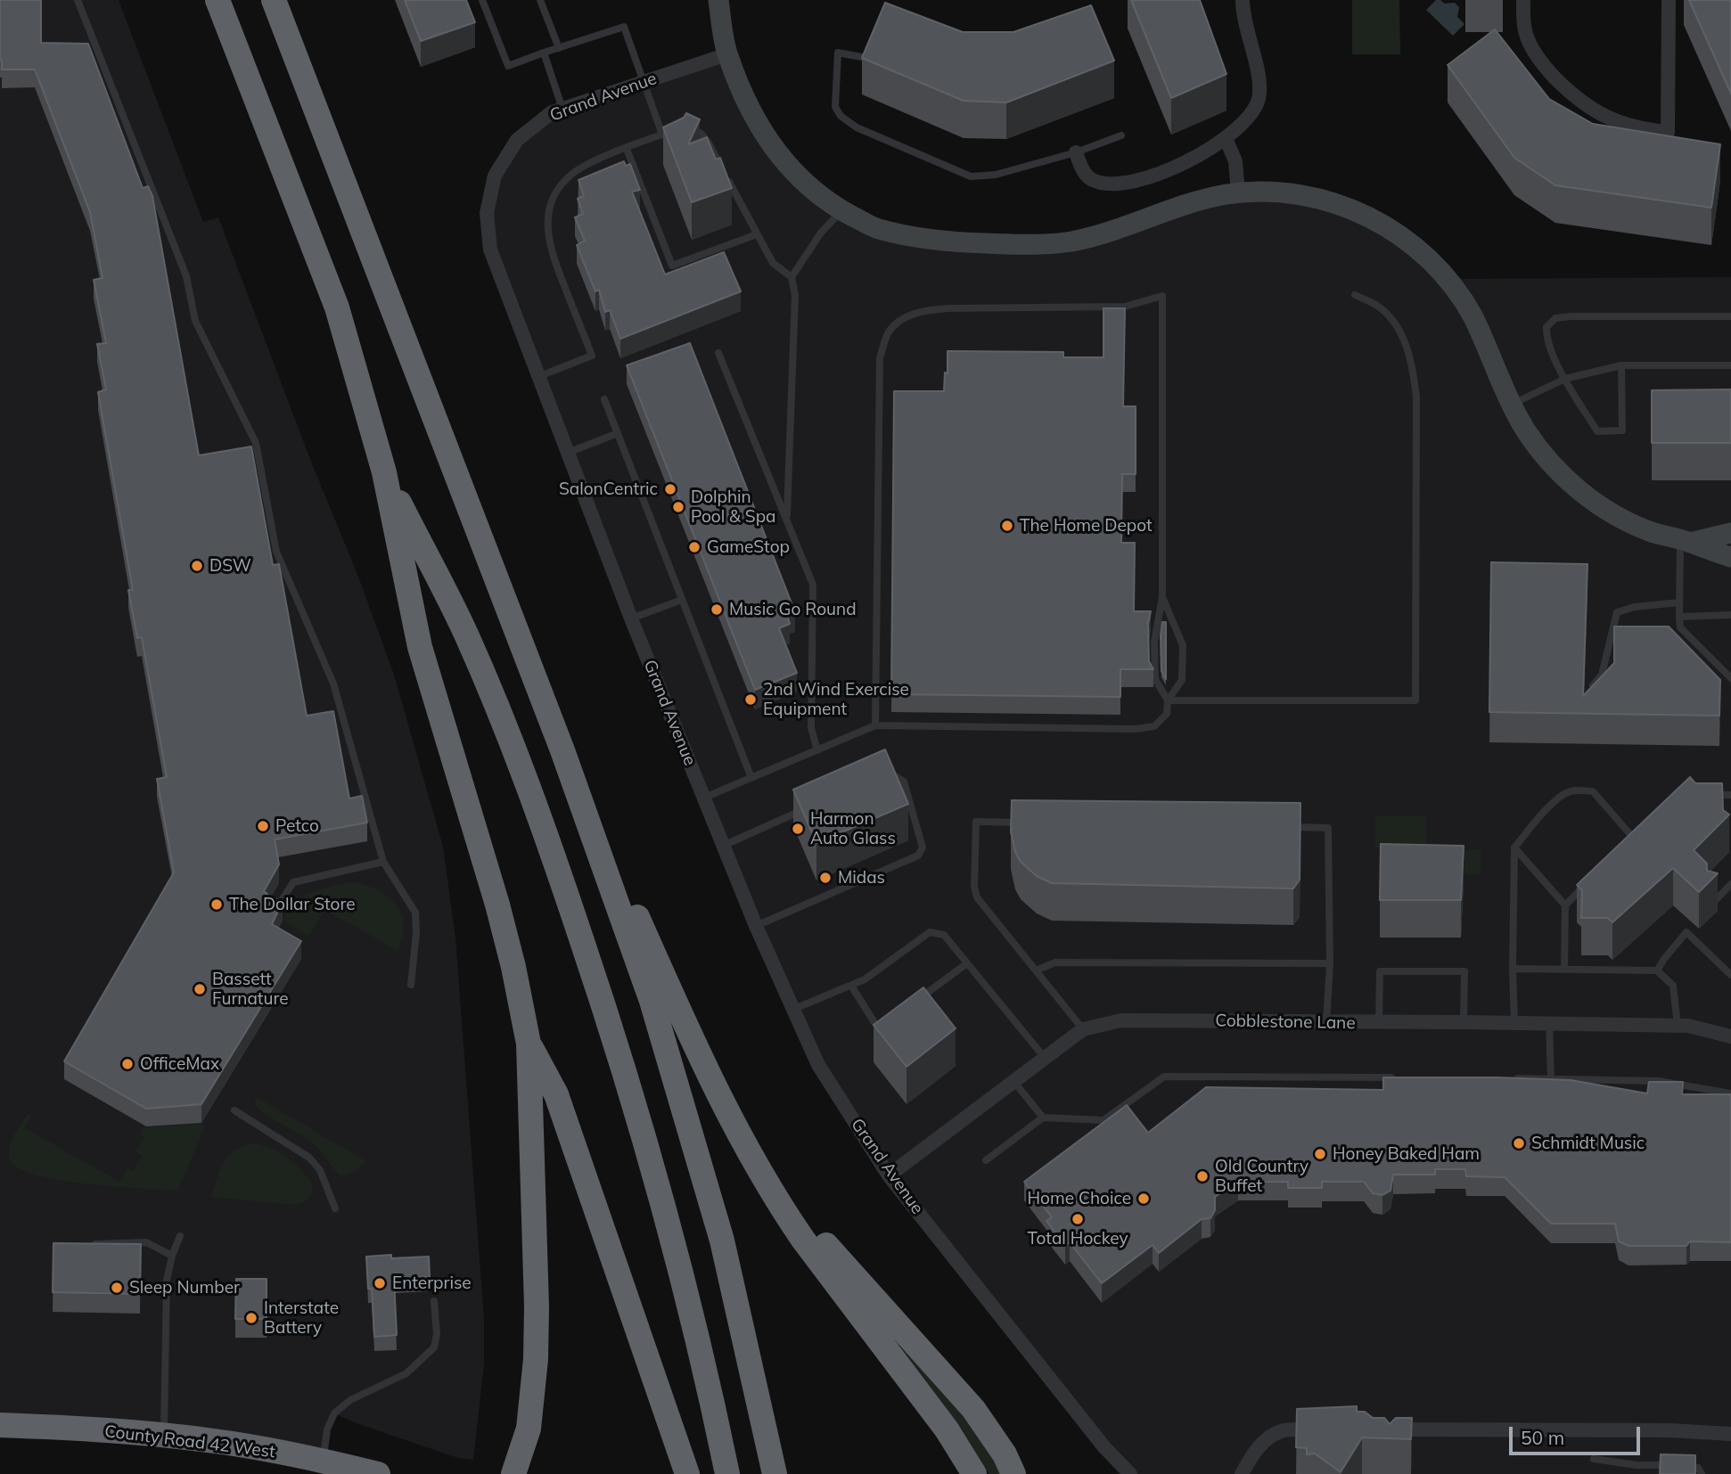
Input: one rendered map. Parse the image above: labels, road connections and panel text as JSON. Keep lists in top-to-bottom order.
{
  "streets": {
    "highway": ["County Road 42 West"],
    "street": ["Grand Avenue", "Cobblestone Lane"]
  },
  "crossings": [
    ["Grand Avenue", "Cobblestone Lane"]
  ],
  "places": [
    "SalonCentric",
    "Dolphin Pool & Spa",
    "The Home Depot",
    "GameStop",
    "DSW",
    "Music Go Round",
    "2nd Wind Exercise Equipment",
    "Petco",
    "Harmon Auto Glass",
    "Midas",
    "The Dollar Store",
    "Bassett Furnature",
    "OfficeMax",
    "Schmidt Music",
    "Honey Baked Ham",
    "Old Country Buffet",
    "Home Choice",
    "Total Hockey",
    "Enterprise",
    "Sleep Number",
    "Interstate Battery"
  ],
  "scale_bar": "50 m"
}
